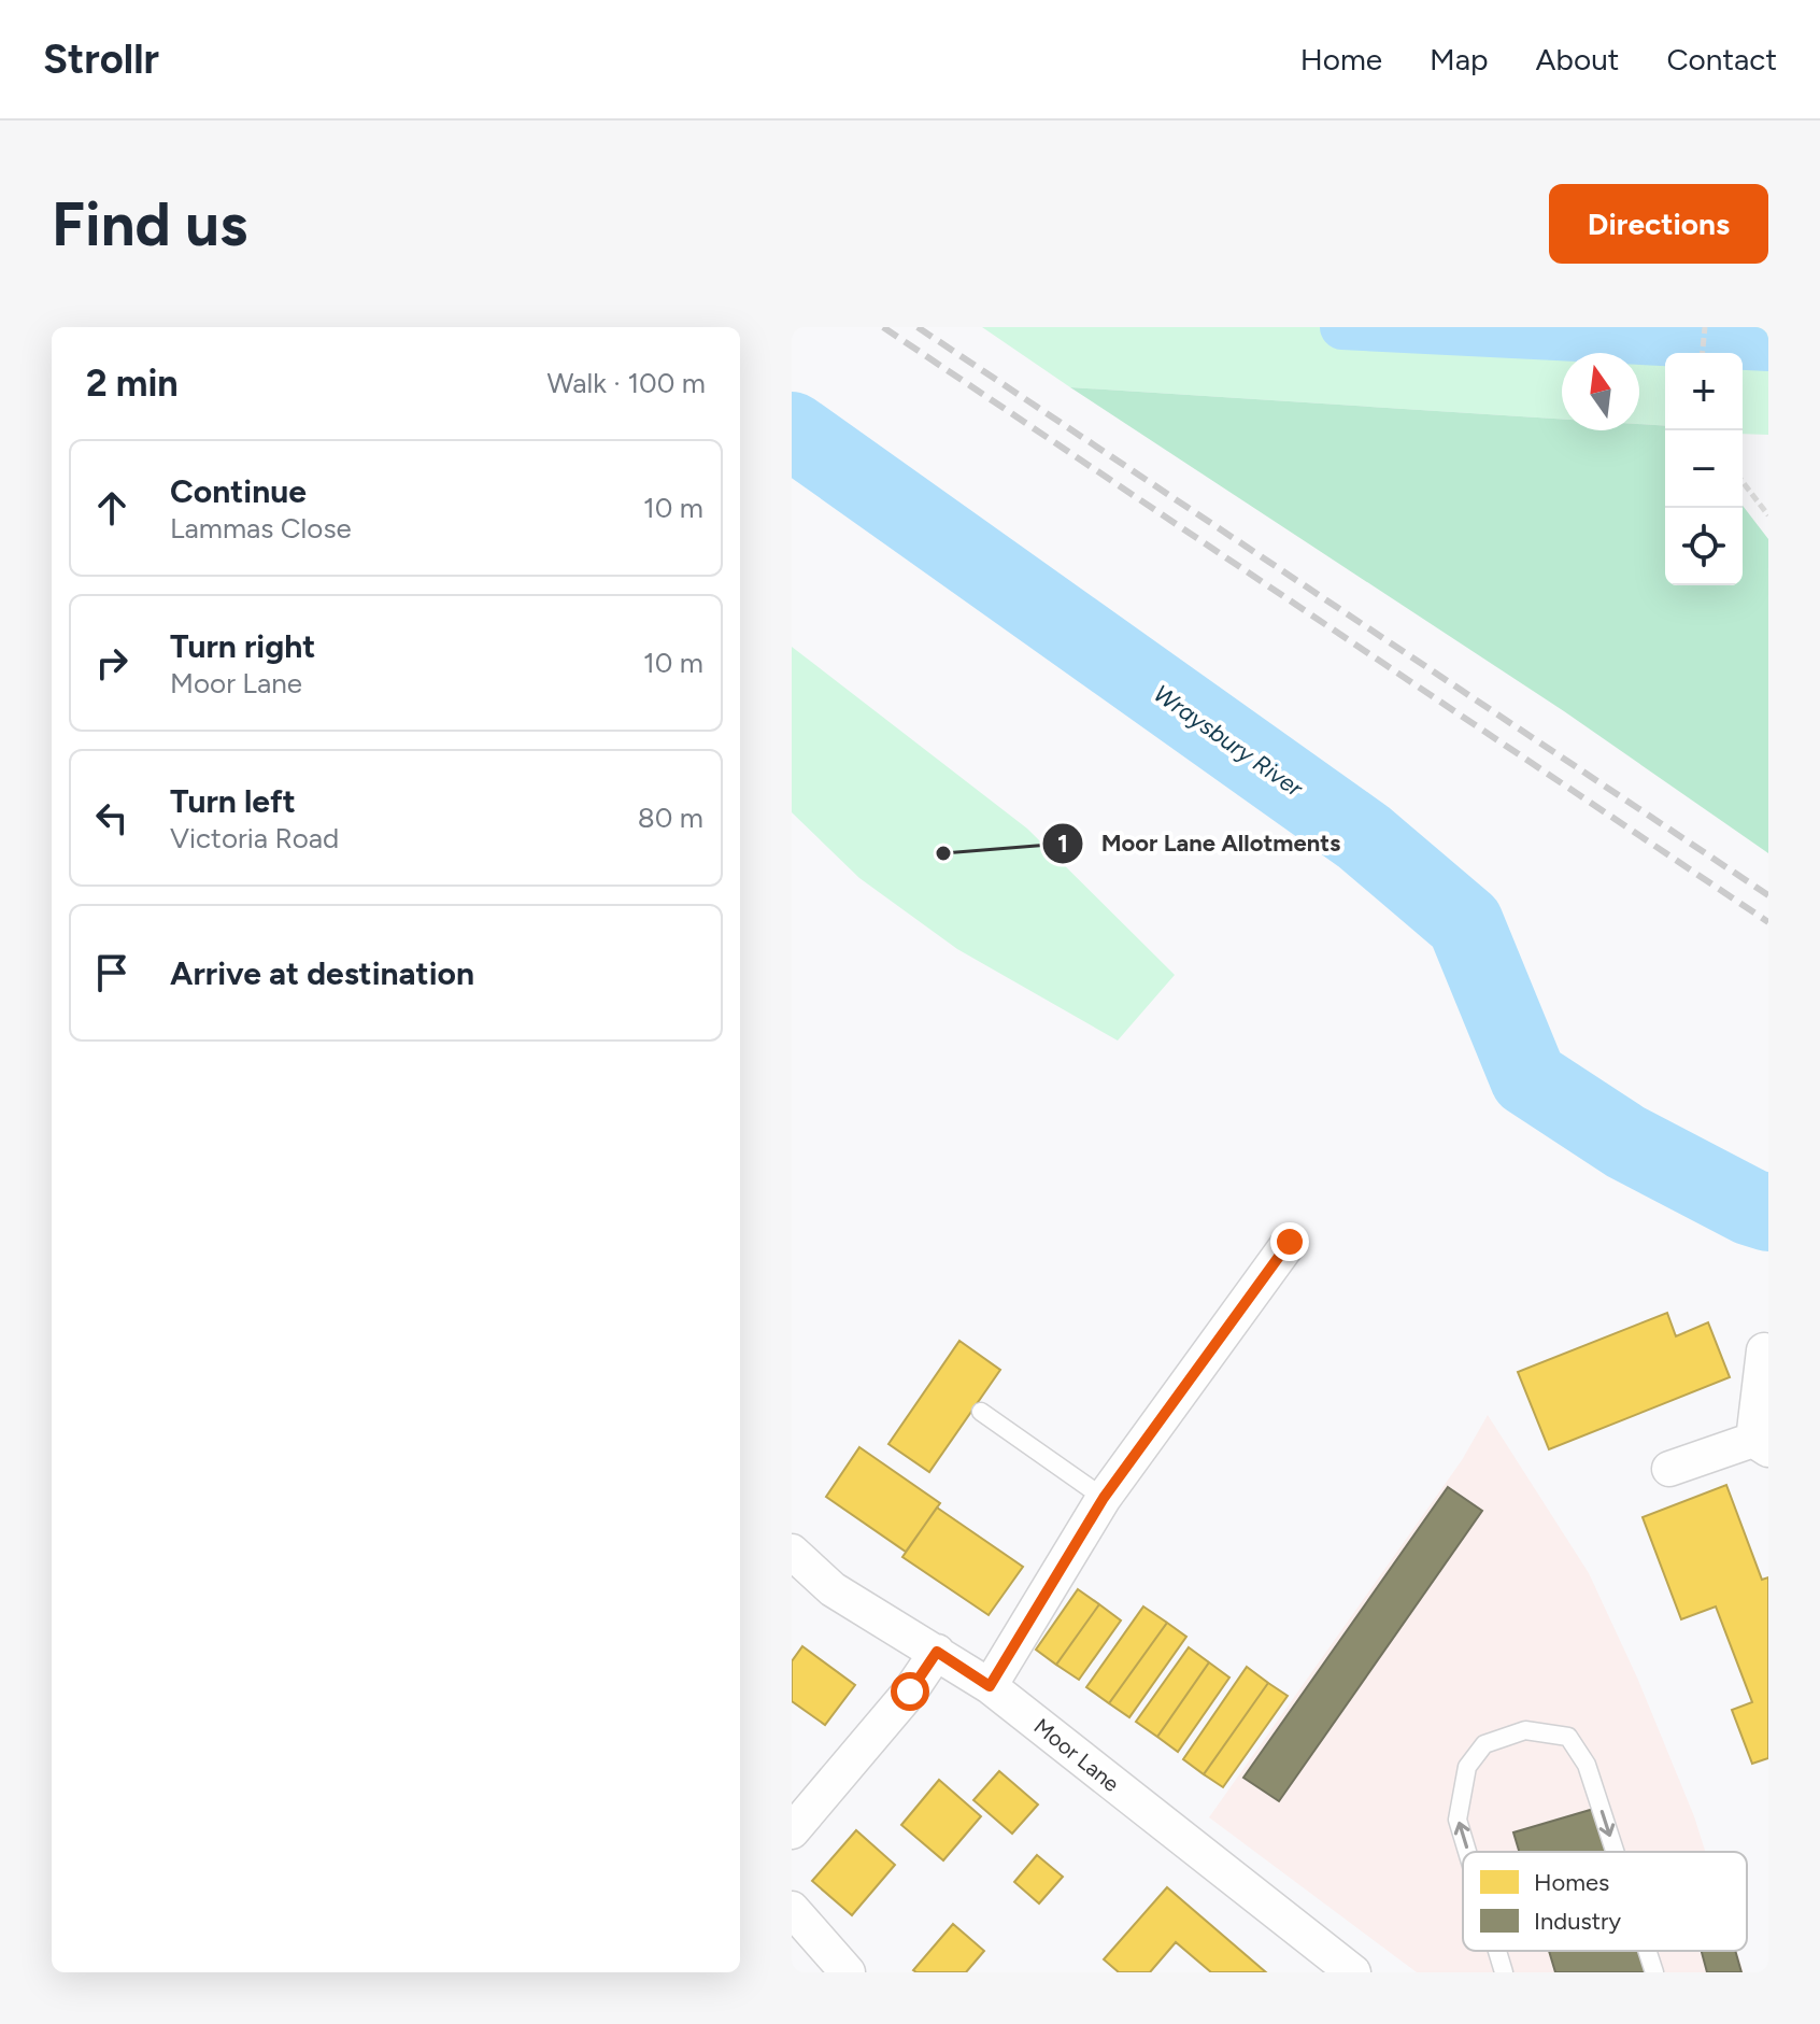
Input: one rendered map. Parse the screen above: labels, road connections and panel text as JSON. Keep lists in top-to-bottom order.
{
  "streets": {
    "street": ["Moor Lane"]
  },
  "water": ["Wraysbury River"],
  "places": ["Moor Lane Allotments"],
  "legend": ["Homes", "Industry"],
  "north": "top",
  "page": {
    "header": "Strollr",
    "nav": [
      "Home",
      "Map",
      "About",
      "Contact"
    ],
    "buttons": "Directions",
    "title": "Find us",
    "heading": ["2 min", "Walk · 100 m"],
    "map_buttons": ["+", "−"],
    "list": [
      ["Continue", "Lammas Close", "10 m"],
      ["Turn right", "Moor Lane", "10 m"],
      ["Turn left", "Victoria Road", "80 m"],
      "Arrive at destination"
    ]
  }
}
